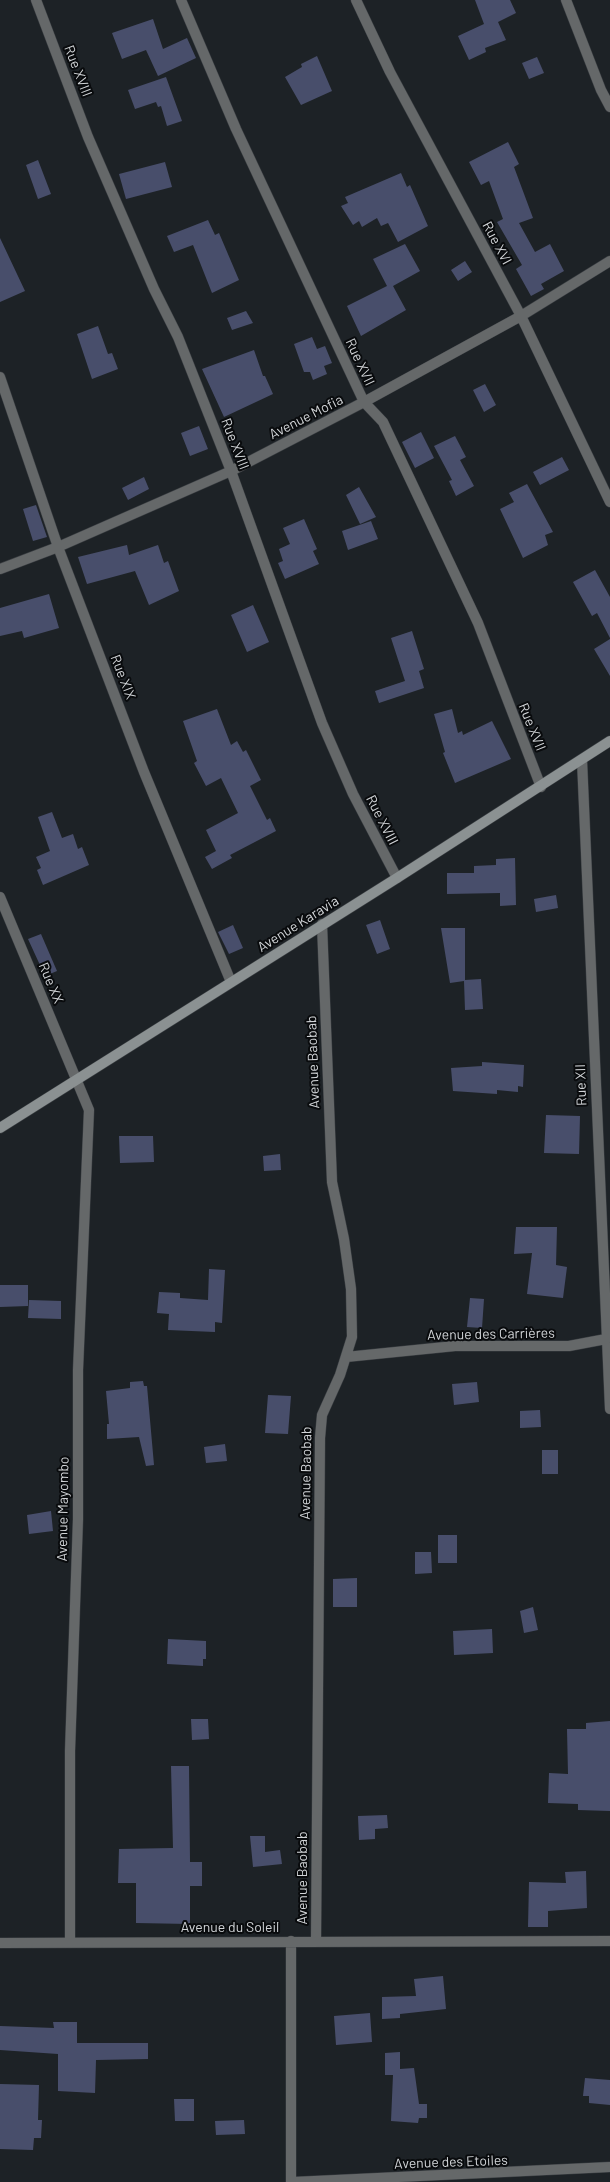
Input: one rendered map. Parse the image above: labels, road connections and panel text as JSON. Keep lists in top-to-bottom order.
{
  "streets": {
    "street": [
      "Rue XVIII",
      "Rue XVI",
      "Rue XVII",
      "Avenue Mofia",
      "Rue XIX",
      "Avenue Karavia",
      "Rue XX",
      "Avenue Baobab",
      "Rue XII",
      "Avenue des Carrières",
      "Avenue Mayombo",
      "Avenue du Soleil",
      "Avenue des Etoiles"
    ]
  },
  "crossings": [
    ["Rue XVIII", "Avenue Mofia"],
    ["Rue XVIII", "Avenue Karavia"],
    ["Rue XVI", "Avenue Mofia"],
    ["Rue XVII", "Avenue Mofia"],
    ["Rue XVII", "Avenue Karavia"],
    ["Avenue Mofia", "Rue XIX"],
    ["Rue XIX", "Avenue Karavia"],
    ["Avenue Karavia", "Rue XX"],
    ["Avenue Karavia", "Avenue Baobab"],
    ["Avenue Karavia", "Rue XII"],
    ["Avenue Karavia", "Avenue Mayombo"],
    ["Rue XX", "Avenue Mayombo"],
    ["Avenue Baobab", "Avenue des Carrières"],
    ["Avenue Baobab", "Avenue du Soleil"],
    ["Rue XII", "Avenue des Carrières"],
    ["Avenue Mayombo", "Avenue du Soleil"]
  ]
}
